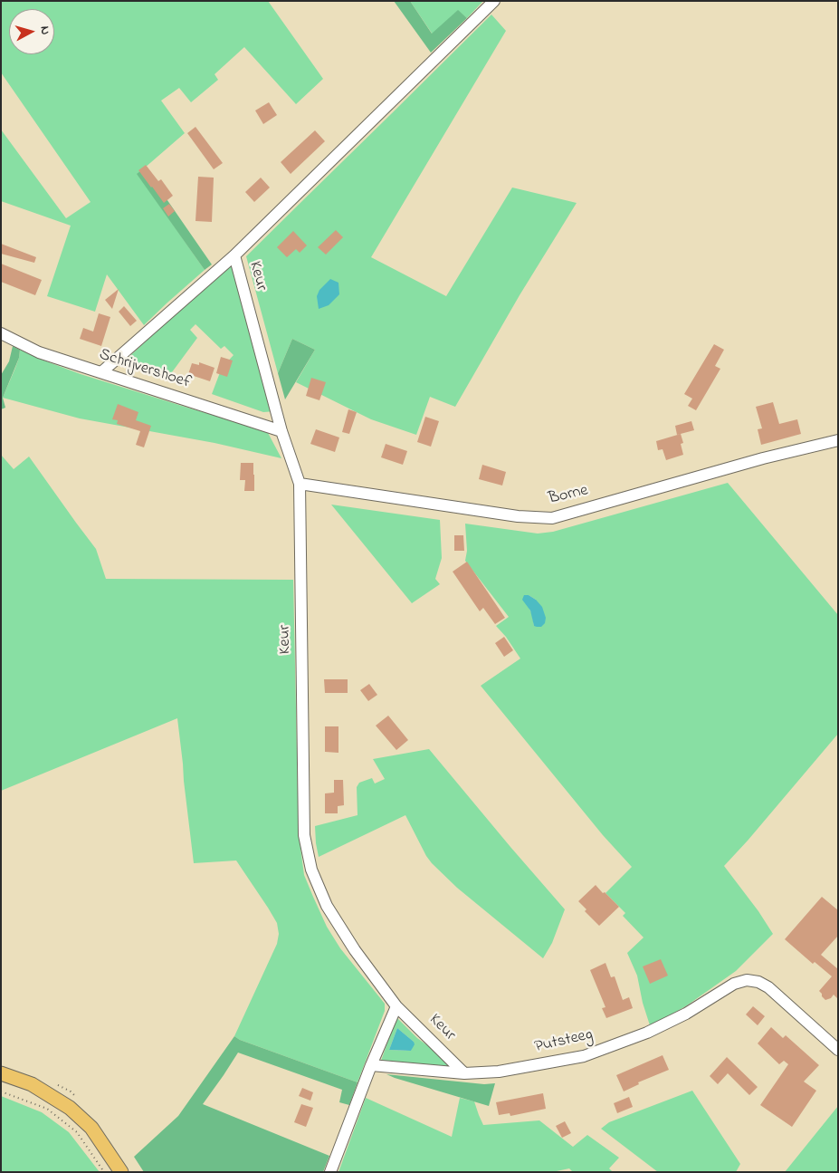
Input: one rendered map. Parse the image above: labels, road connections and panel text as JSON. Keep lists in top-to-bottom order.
{
  "streets": {
    "street": [
      "Keur",
      "Schrijvershoef",
      "Borne",
      "Putsteeg"
    ]
  },
  "crossings": [
    ["Keur", "Schrijvershoef"],
    ["Keur", "Borne"],
    ["Keur", "Putsteeg"]
  ],
  "north": "right"
}
